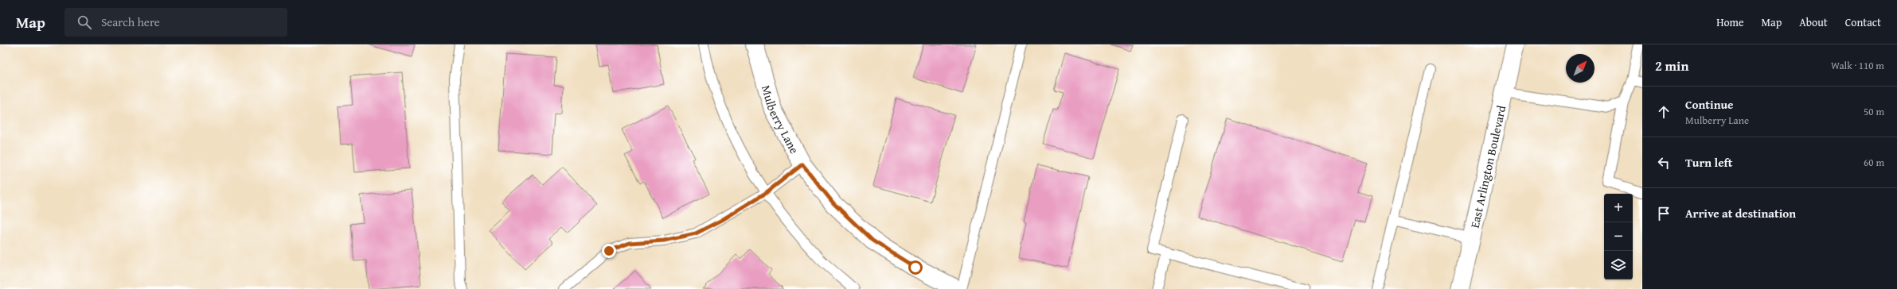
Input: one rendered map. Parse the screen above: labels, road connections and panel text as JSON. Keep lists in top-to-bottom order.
{
  "streets": {
    "street": ["Mulberry Lane", "East Arlington Boulevard"]
  },
  "north": "top right",
  "page": {
    "header": "Map",
    "search": "Search here",
    "nav": [
      "Home",
      "Map",
      "About",
      "Contact"
    ],
    "heading": ["2 min", "Walk · 110 m"],
    "list": [
      ["Continue", "Mulberry Lane", "50 m"],
      ["Turn left", "60 m"],
      "Arrive at destination"
    ],
    "map_buttons": ["+", "−"]
  }
}
